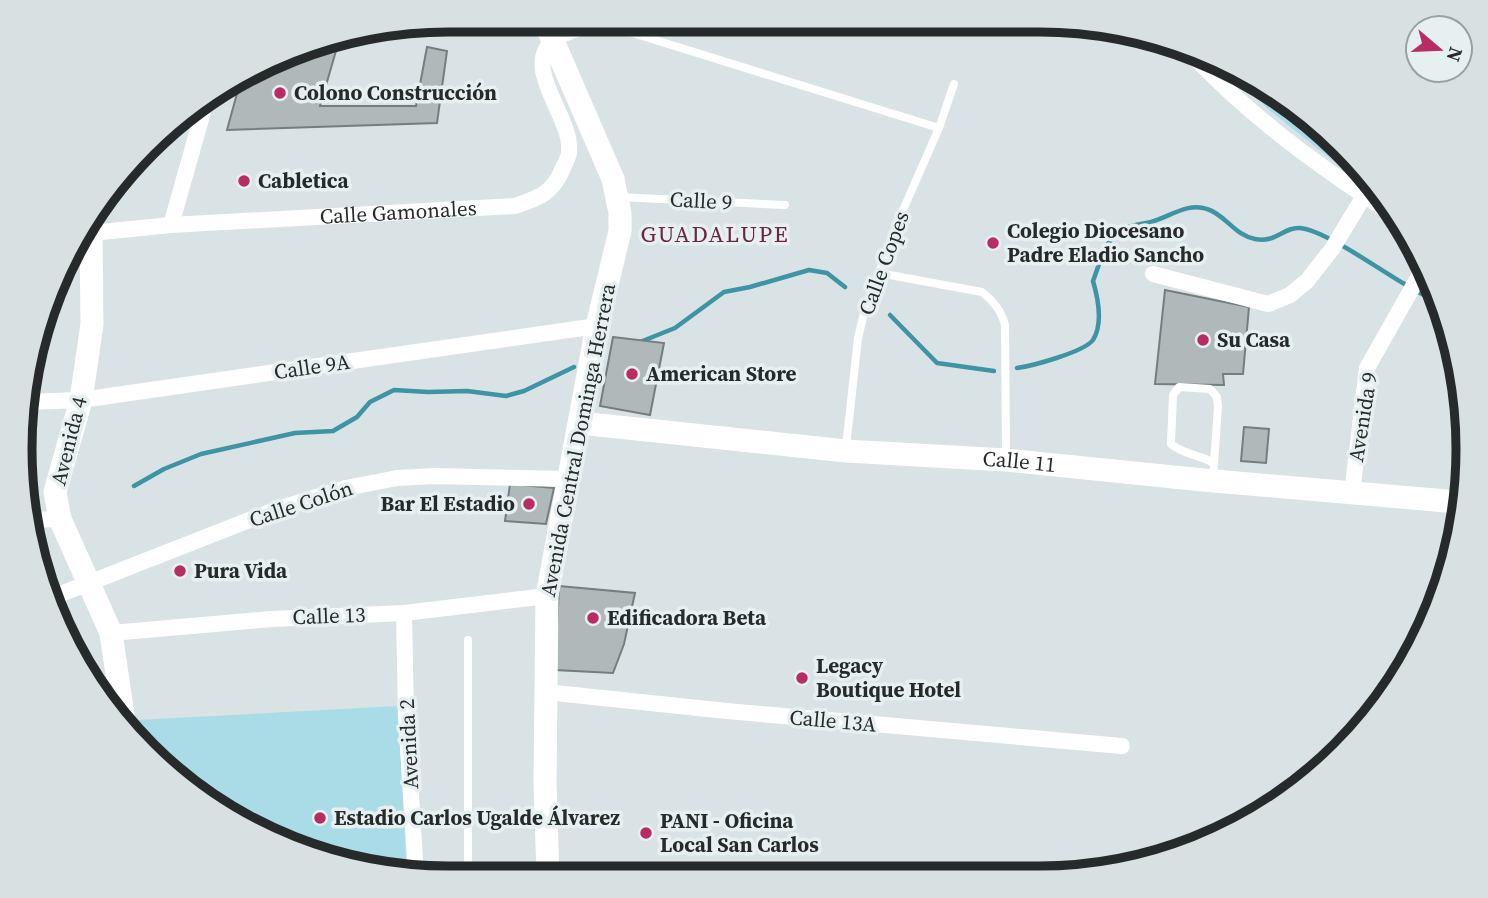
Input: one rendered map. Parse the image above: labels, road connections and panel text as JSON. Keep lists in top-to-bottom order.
{
  "streets": {
    "street": [
      "Calle Gamonales",
      "Calle 9A",
      "Avenida 9",
      "Avenida Central Dominga Herrera",
      "Avenida 4",
      "Calle 11",
      "Calle Colón",
      "Calle 13",
      "Calle 13A",
      "Avenida 2"
    ],
    "lane": ["Calle 9", "Calle Copes"]
  },
  "crossings": [
    ["Calle 9", "Avenida Central Dominga Herrera"],
    ["Calle Copes", "Calle 11"],
    ["Calle 9A", "Avenida Central Dominga Herrera"],
    ["Calle 9A", "Avenida 4"],
    ["Avenida 9", "Calle 11"],
    ["Avenida Central Dominga Herrera", "Calle 11"],
    ["Avenida Central Dominga Herrera", "Calle Colón"],
    ["Avenida Central Dominga Herrera", "Calle 13"],
    ["Avenida Central Dominga Herrera", "Calle 13A"],
    ["Avenida 4", "Calle Colón"],
    ["Avenida 4", "Calle 13"],
    ["Calle 13", "Avenida 2"]
  ],
  "districts": ["GUADALUPE"],
  "places": [
    "Colono Construcción",
    "Cabletica",
    "Colegio Diocesano Padre Eladio Sancho",
    "Su Casa",
    "American Store",
    "Bar El Estadio",
    "Pura Vida",
    "Edificadora Beta",
    "Legacy Boutique Hotel",
    "Estadio Carlos Ugalde Álvarez",
    "PANI - Oficina Local San Carlos"
  ],
  "north": "right"
}
